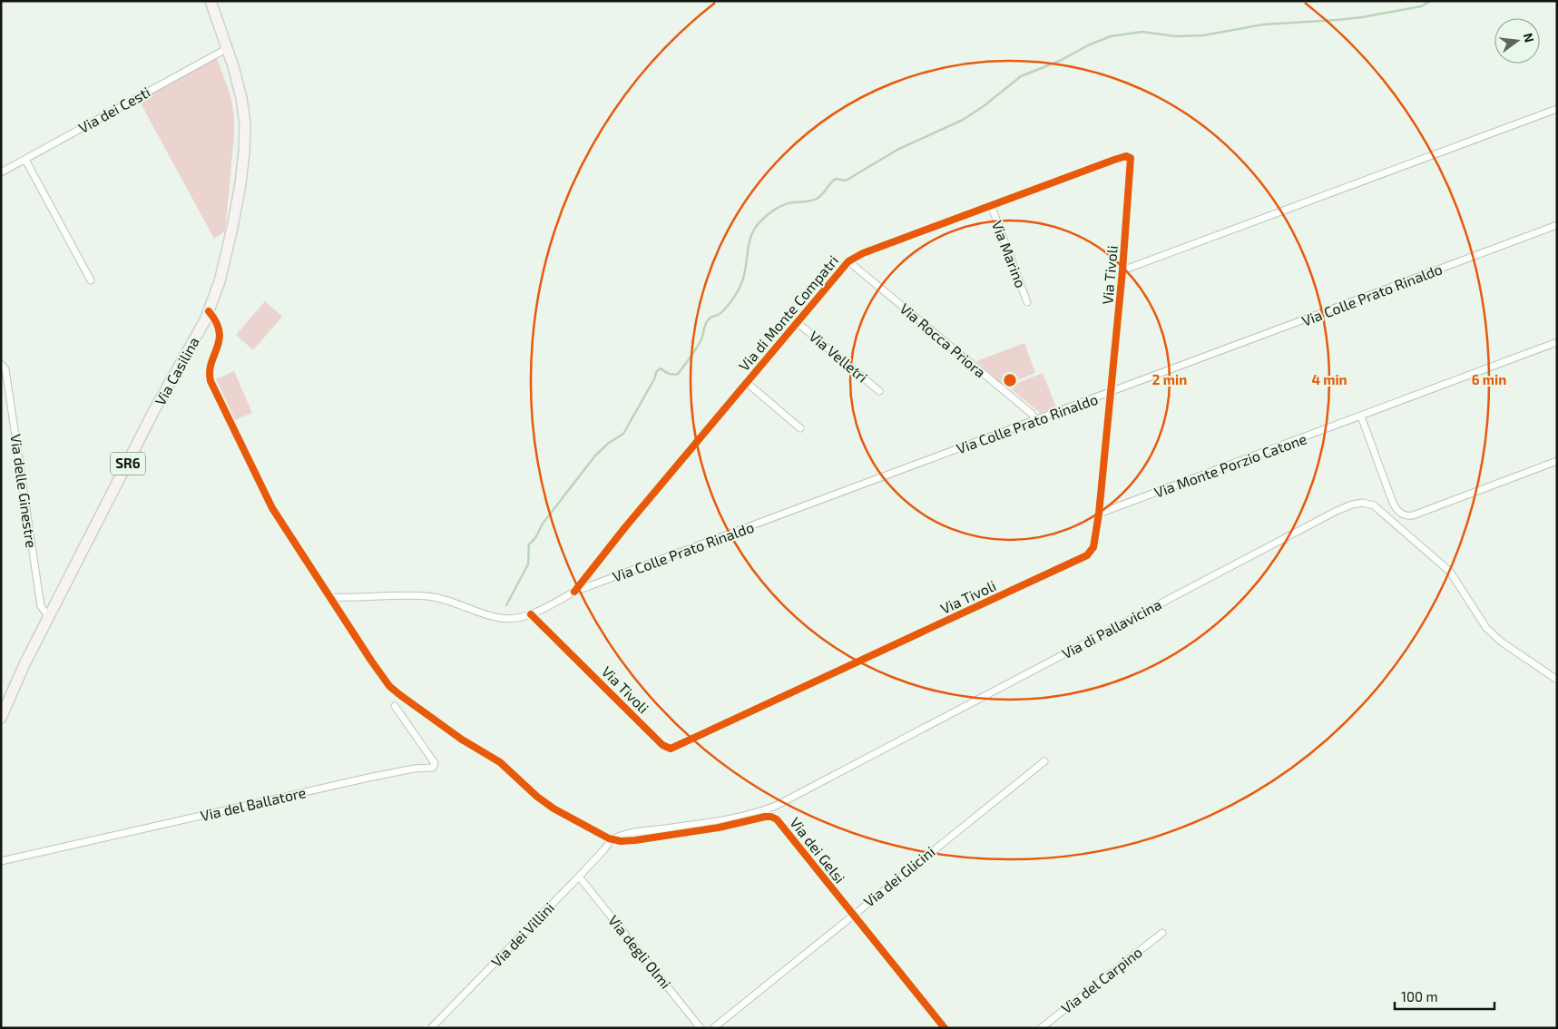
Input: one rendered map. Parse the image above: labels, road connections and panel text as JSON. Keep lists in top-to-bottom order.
{
  "streets": {
    "main road": ["Via Casilina", "SR6"],
    "street": [
      "Via dei Cesti",
      "Via Marino",
      "Via Tivoli",
      "Via Colle Prato Rinaldo",
      "Via di Monte Compatri",
      "Via Rocca Priora",
      "Via Velletri",
      "Via Monte Porzio Catone",
      "Via delle Ginestre",
      "Via di Pallavicina",
      "Via del Ballatore",
      "Via dei Gelsi",
      "Via dei Glicini",
      "Via dei Villini",
      "Via degli Olmi",
      "Via del Carpino"
    ]
  },
  "crossings": [
    ["Via dei Cesti", "Via Casilina"],
    ["Via Marino", "Via di Monte Compatri"],
    ["Via Tivoli", "Via Colle Prato Rinaldo"],
    ["Via Tivoli", "Via di Monte Compatri"],
    ["Via Tivoli", "Via Monte Porzio Catone"],
    ["Via Colle Prato Rinaldo", "Via di Monte Compatri"],
    ["Via Colle Prato Rinaldo", "Via Rocca Priora"],
    ["Via di Monte Compatri", "Via Rocca Priora"],
    ["Via di Monte Compatri", "Via Velletri"],
    ["Via Casilina", "Via delle Ginestre"],
    ["Via di Pallavicina", "Via dei Gelsi"],
    ["Via di Pallavicina", "Via dei Villini"],
    ["Via dei Gelsi", "Via dei Glicini"],
    ["Via dei Gelsi", "Via dei Villini"],
    ["Via dei Villini", "Via degli Olmi"]
  ],
  "scale_bar": "100 m",
  "north": "right",
  "rings": ["2 min", "4 min", "6 min"]
}
